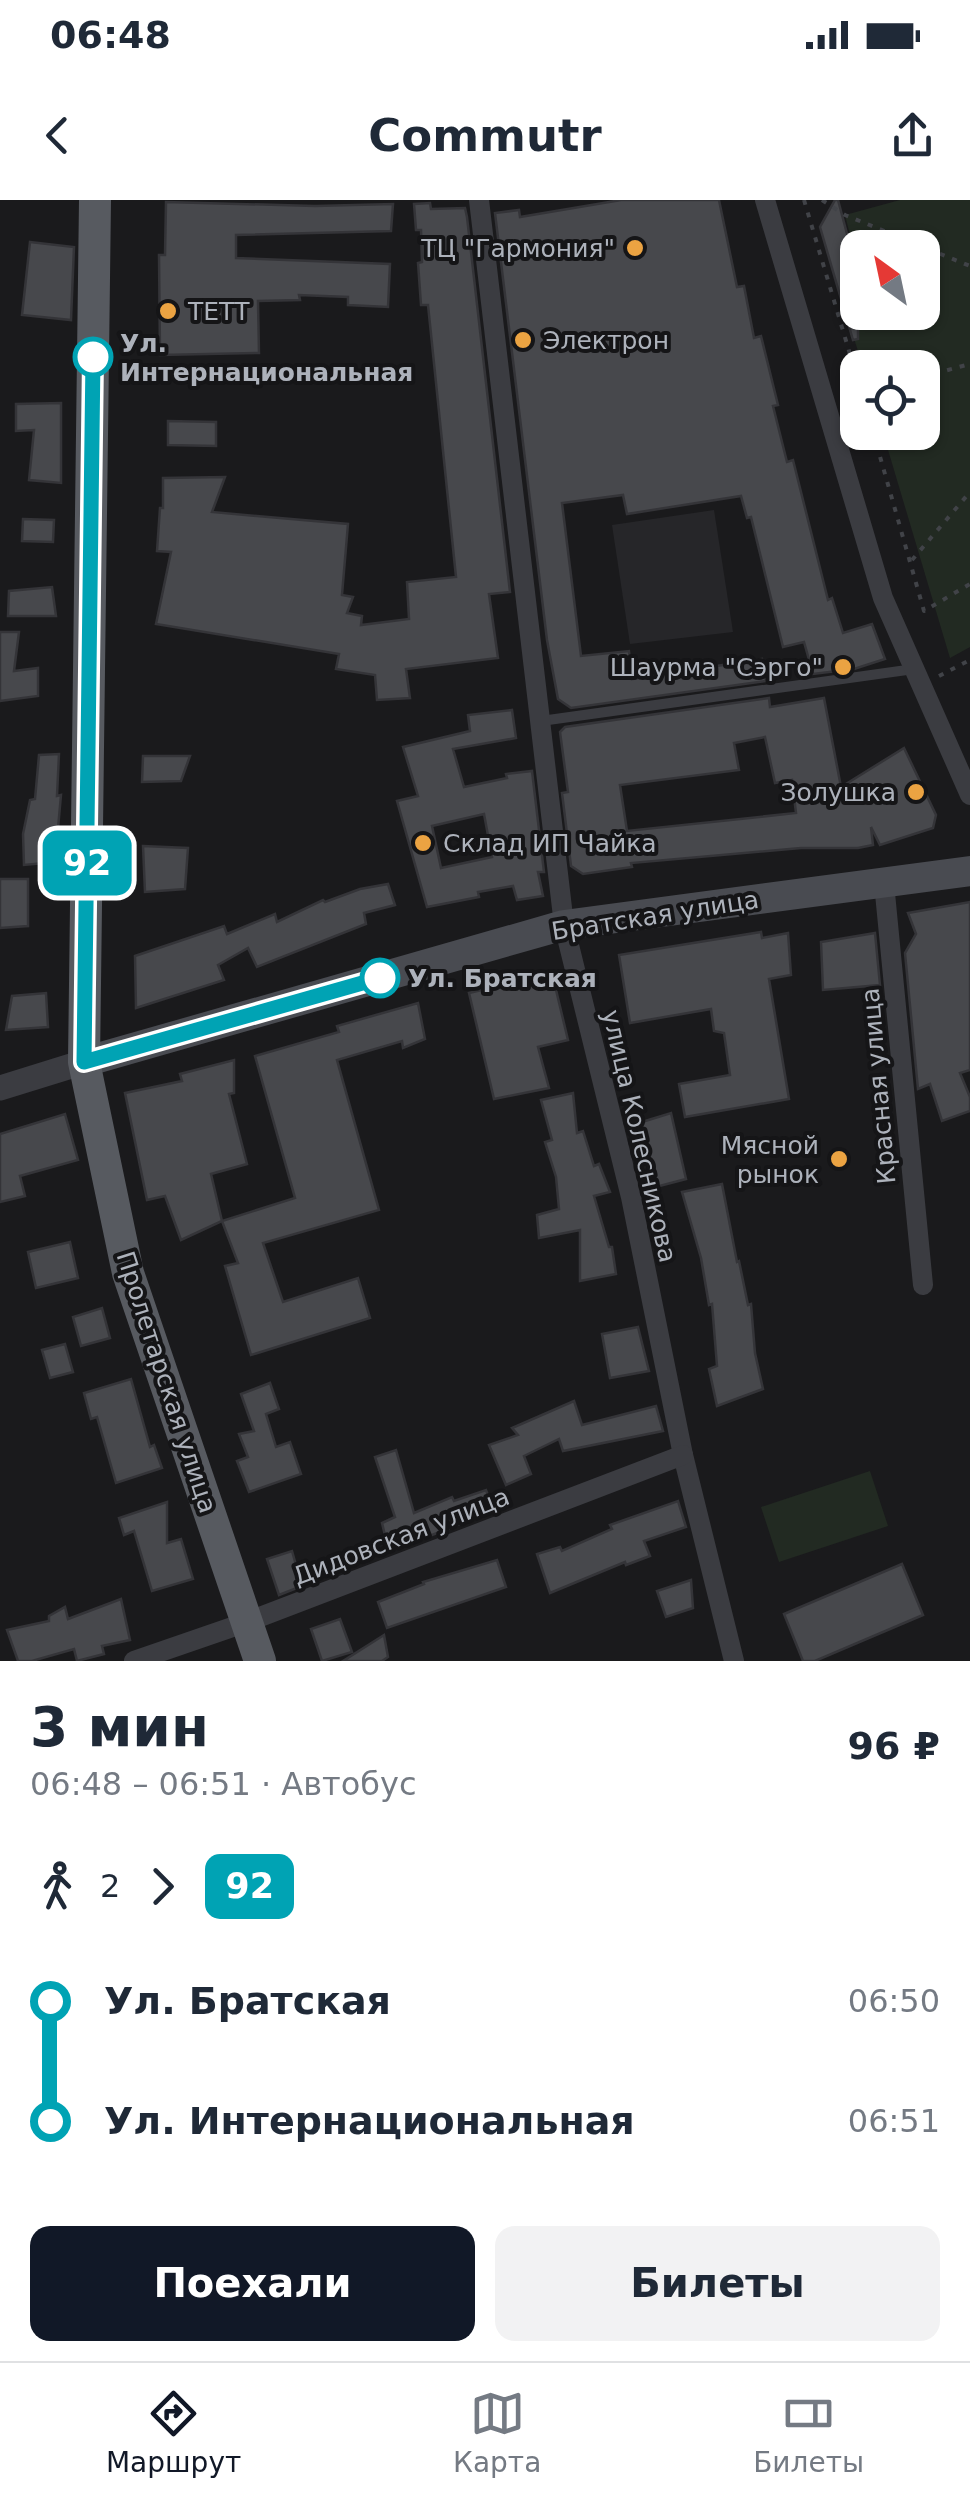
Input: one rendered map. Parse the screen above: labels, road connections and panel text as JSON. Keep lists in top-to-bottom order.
{
  "streets": {
    "main road": ["Братская улица", "Пролетарская улица"],
    "street": ["Красная улица", "улица Колесникова", "Дидовская улица"]
  },
  "crossings": [
    ["Братская улица", "Красная улица"],
    ["Братская улица", "улица Колесникова"],
    ["Братская улица", "Пролетарская улица"],
    ["улица Колесникова", "Дидовская улица"],
    ["Пролетарская улица", "Дидовская улица"]
  ],
  "places": [
    "ТЦ \"Гармония\"",
    "ТЕТТ",
    "Электрон",
    "Ул. Интернациональная",
    "Шаурма \"Сэрго\"",
    "Золушка",
    "Склад ИП Чайка",
    "Ул. Братская",
    "Мясной рынок"
  ],
  "lines": ["bus line 92"],
  "north": "top left",
  "page": {
    "status": "06:48",
    "header": "Commutr",
    "on_map": "92",
    "heading": ["3 мин", "06:48 – 06:51 · Автобус", "96 ₽"],
    "legs": ["2", "92"],
    "list": [
      {
        "name": "Ул. Братская",
        "value": "06:50"
      },
      {
        "name": "Ул. Интернациональная",
        "value": "06:51"
      }
    ],
    "buttons": ["Поехали", "Билеты"],
    "tabs": ["Маршрут", "Карта", "Билеты"]
  }
}
